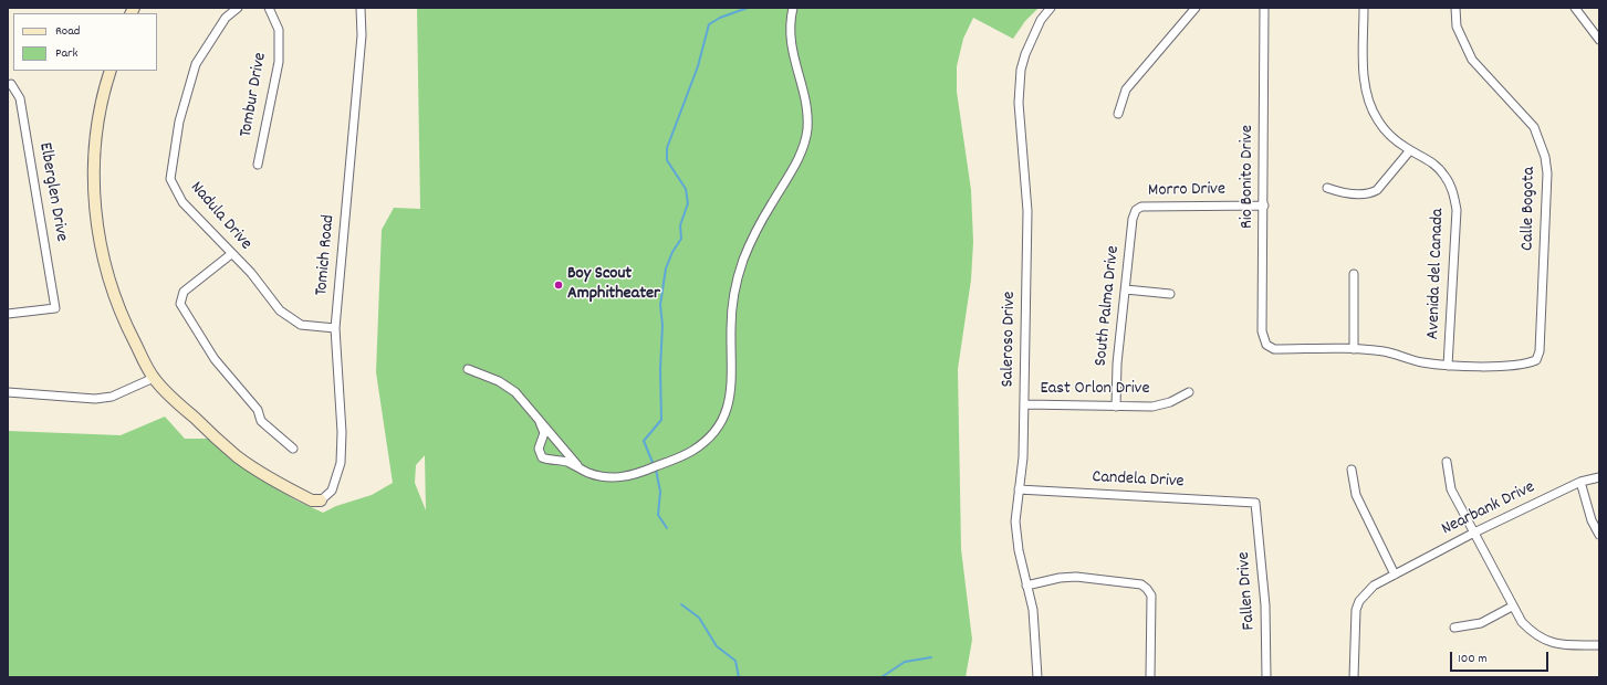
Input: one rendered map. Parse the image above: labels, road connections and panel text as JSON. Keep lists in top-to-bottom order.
{
  "streets": {
    "street": [
      "Tombur Drive",
      "Rio Bonito Drive",
      "Morro Drive",
      "Elberglen Drive",
      "Calle Bogota",
      "Nadula Drive",
      "Tomich Road",
      "Avenida del Canada",
      "South Palma Drive",
      "Saleroso Drive",
      "East Orlon Drive",
      "Candela Drive",
      "Nearbank Drive",
      "Fallen Drive"
    ]
  },
  "crossings": [
    ["Rio Bonito Drive", "Morro Drive"],
    ["Morro Drive", "South Palma Drive"],
    ["Calle Bogota", "Avenida del Canada"],
    ["Nadula Drive", "Tomich Road"],
    ["South Palma Drive", "East Orlon Drive"],
    ["Saleroso Drive", "East Orlon Drive"],
    ["Saleroso Drive", "Candela Drive"],
    ["Candela Drive", "Fallen Drive"]
  ],
  "places": ["Boy Scout Amphitheater"],
  "legend": ["Road", "Park"],
  "scale_bar": "100 m"
}
